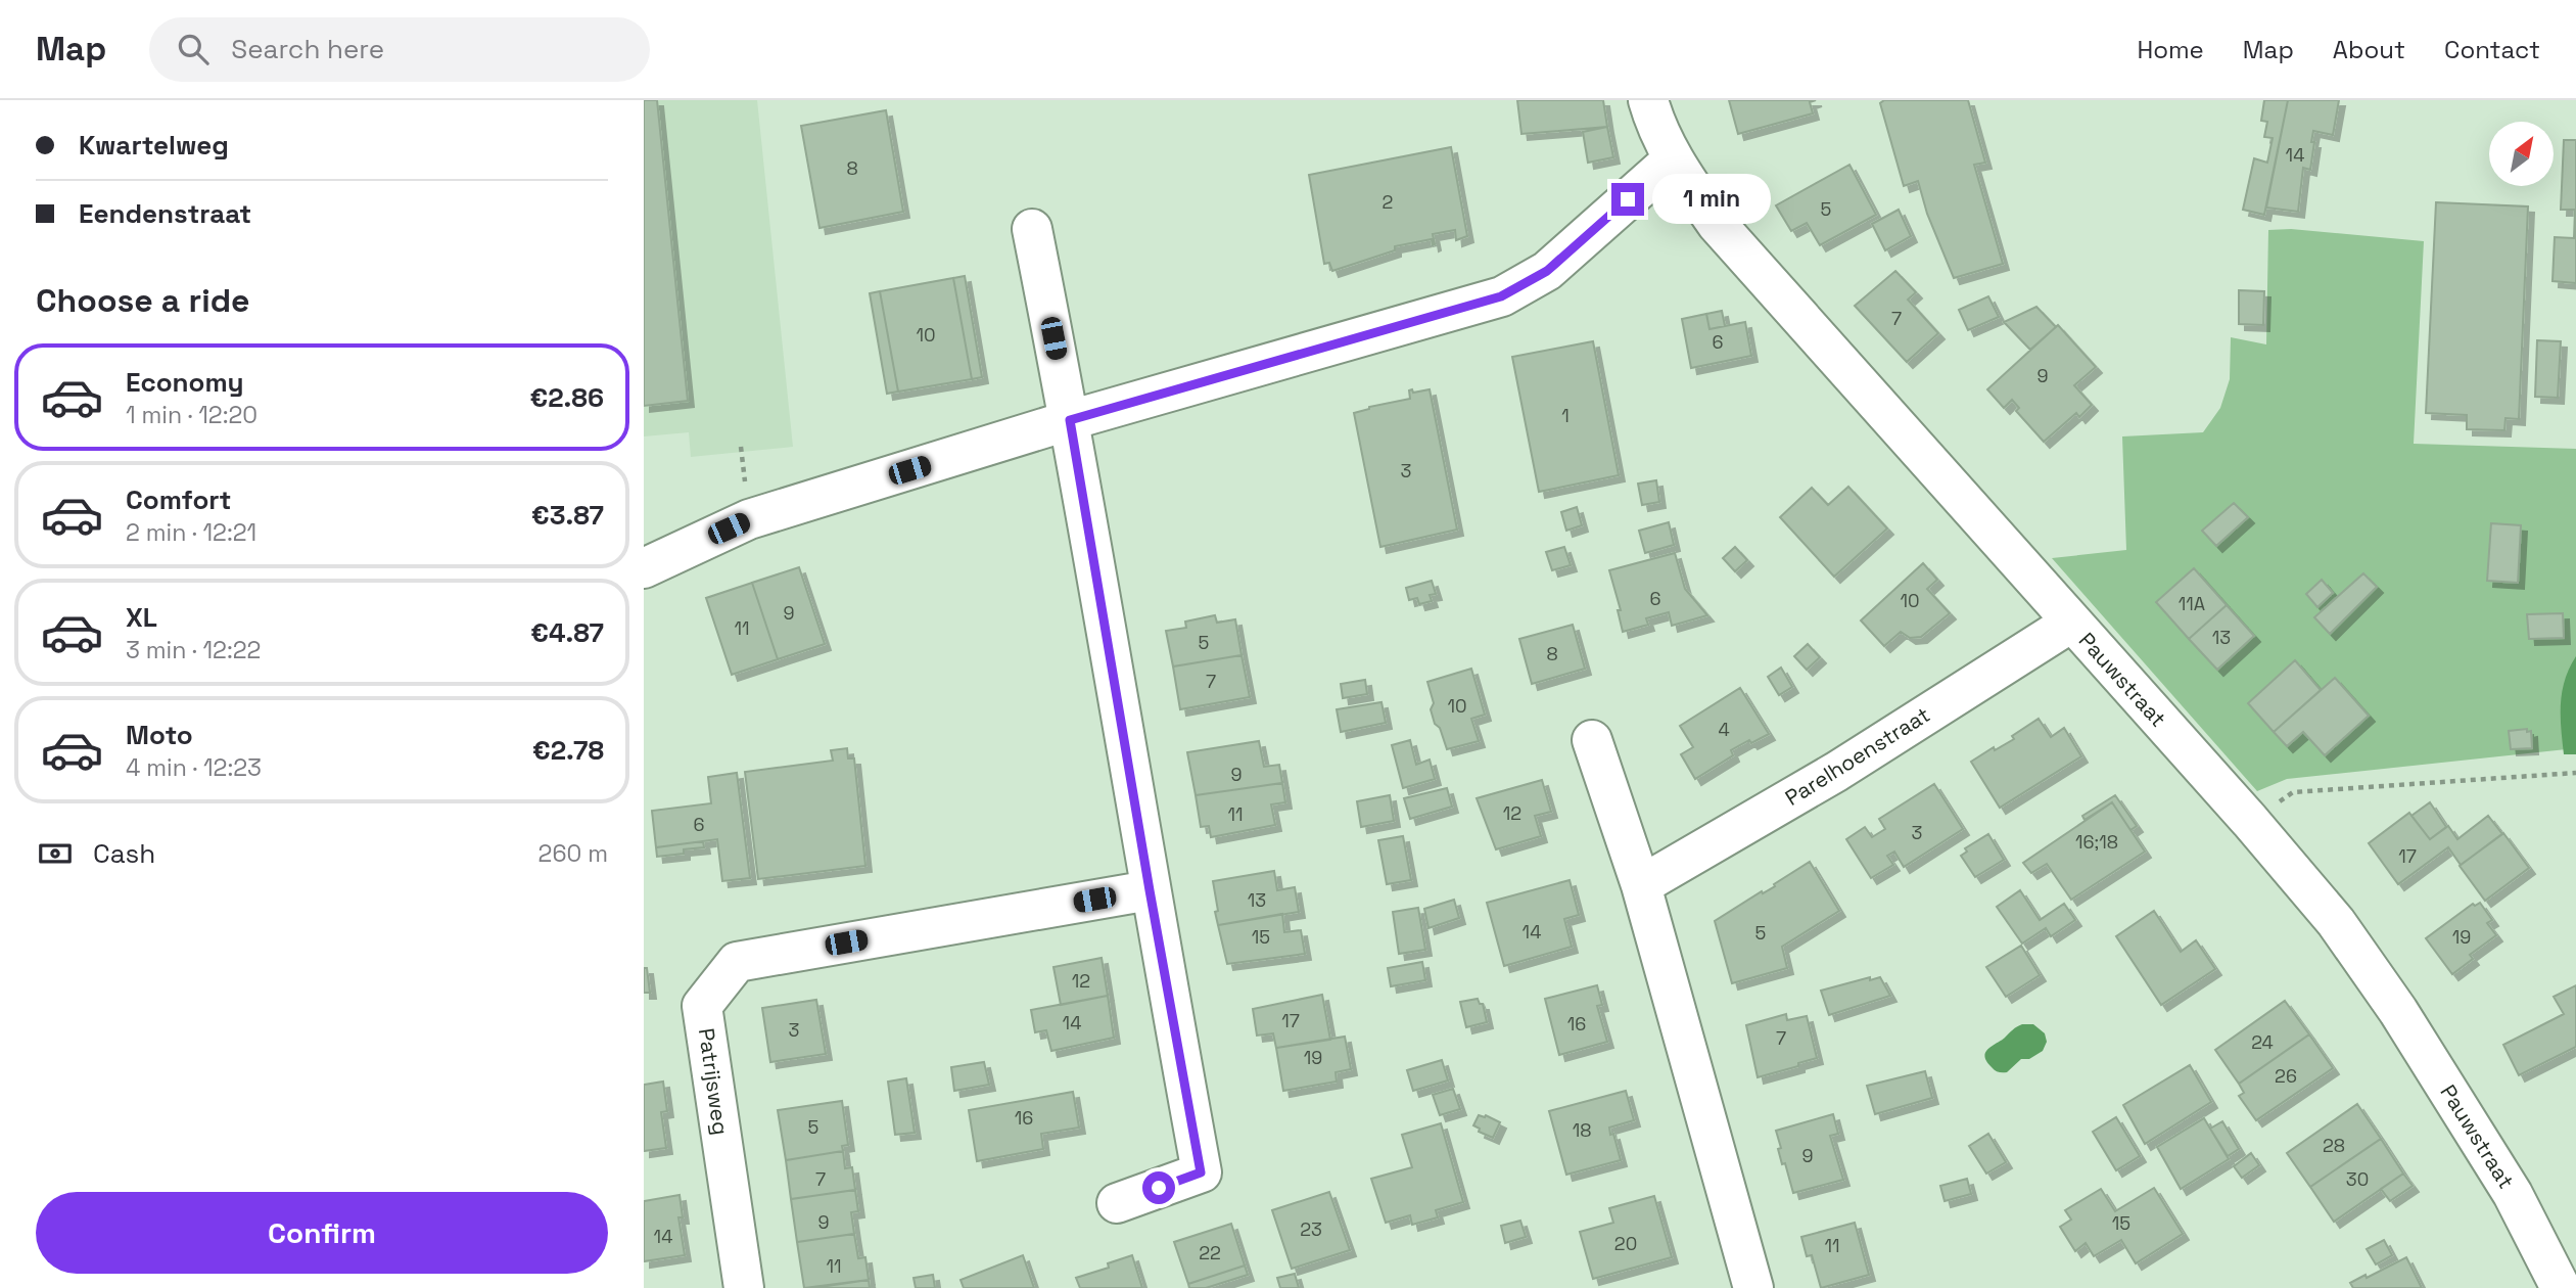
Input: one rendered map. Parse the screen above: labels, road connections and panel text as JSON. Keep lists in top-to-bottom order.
{
  "streets": {
    "street": ["Pauwstraat", "Parelhoenstraat", "Patrijsweg"]
  },
  "crossings": [
    ["Pauwstraat", "Parelhoenstraat"]
  ],
  "house_numbers": [
    "14",
    "8",
    "2",
    "5",
    "7",
    "10",
    "6",
    "9",
    "1",
    "3",
    "6",
    "10",
    "11A",
    "9",
    "11",
    "13",
    "5",
    "8",
    "7",
    "10",
    "4",
    "9",
    "12",
    "11",
    "6",
    "3",
    "16;18",
    "17",
    "13",
    "14",
    "5",
    "15",
    "19",
    "12",
    "17",
    "14",
    "16",
    "3",
    "7",
    "24",
    "19",
    "26",
    "16",
    "5",
    "18",
    "28",
    "9",
    "7",
    "30",
    "9",
    "15",
    "23",
    "14",
    "20",
    "11",
    "22",
    "11"
  ],
  "north": "top right",
  "page": {
    "header": "Map",
    "search": "Search here",
    "nav": [
      "Home",
      "Map",
      "About",
      "Contact"
    ],
    "banner": ["Kwartelweg", "Eendenstraat"],
    "bubble": "1 min",
    "heading": "Choose a ride",
    "list": [
      {
        "name": "Economy",
        "note": "1 min · 12:20",
        "value": "€2.86"
      },
      {
        "name": "Comfort",
        "note": "2 min · 12:21",
        "value": "€3.87"
      },
      {
        "name": "XL",
        "note": "3 min · 12:22",
        "value": "€4.87"
      },
      {
        "name": "Moto",
        "note": "4 min · 12:23",
        "value": "€2.78"
      }
    ],
    "pay": ["Cash", "260 m"],
    "buttons": "Confirm"
  }
}
